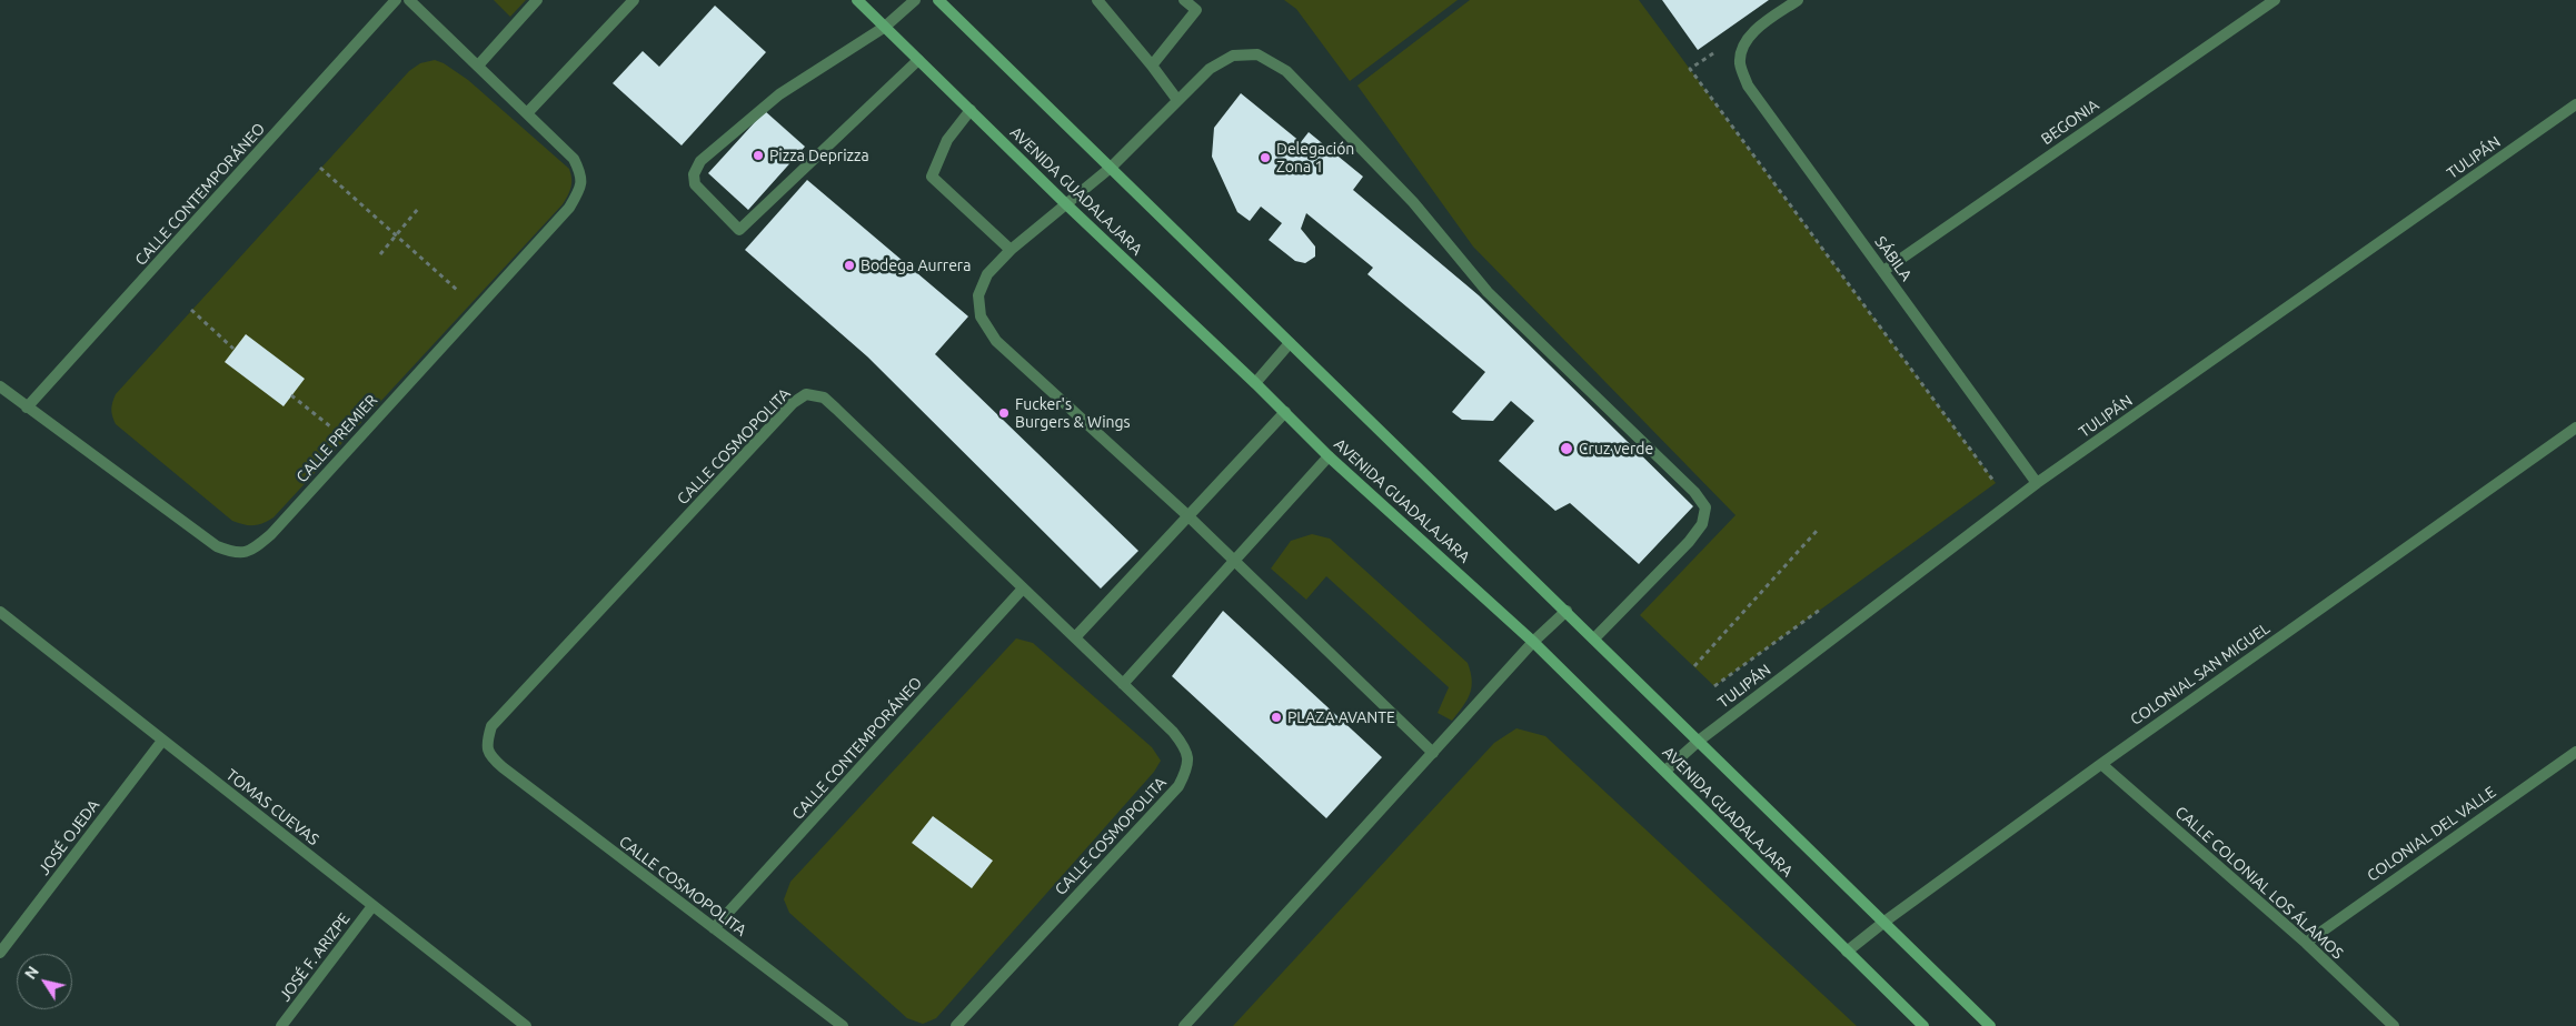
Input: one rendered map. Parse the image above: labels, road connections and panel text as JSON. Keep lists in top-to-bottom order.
{
  "streets": {
    "main road": ["AVENIDA GUADALAJARA"],
    "street": [
      "BEGONIA",
      "TULIPÁN",
      "CALLE CONTEMPORÁNEO",
      "SÁBILA",
      "CALLE PREMIER",
      "CALLE COSMOPOLITA",
      "COLONIAL SAN MIGUEL",
      "TOMAS CUEVAS",
      "COLONIAL DEL VALLE",
      "JOSÉ OJEDA",
      "CALLE COLONIAL LOS ÁLAMOS",
      "JOSÉ F. ARIZPE"
    ]
  },
  "crossings": [
    ["BEGONIA", "SÁBILA"],
    ["TULIPÁN", "AVENIDA GUADALAJARA"],
    ["TULIPÁN", "SÁBILA"],
    ["AVENIDA GUADALAJARA", "COLONIAL SAN MIGUEL"],
    ["CALLE CONTEMPORÁNEO", "CALLE PREMIER"],
    ["CALLE CONTEMPORÁNEO", "CALLE COSMOPOLITA"],
    ["COLONIAL SAN MIGUEL", "CALLE COLONIAL LOS ÁLAMOS"],
    ["TOMAS CUEVAS", "JOSÉ OJEDA"],
    ["TOMAS CUEVAS", "JOSÉ F. ARIZPE"],
    ["COLONIAL DEL VALLE", "CALLE COLONIAL LOS ÁLAMOS"]
  ],
  "places": [
    "Pizza Deprizza",
    "Delegación Zona 1",
    "Bodega Aurrera",
    "Fucker's Burgers & Wings",
    "Cruz verde",
    "PLAZA AVANTE"
  ],
  "north": "top left"
}
